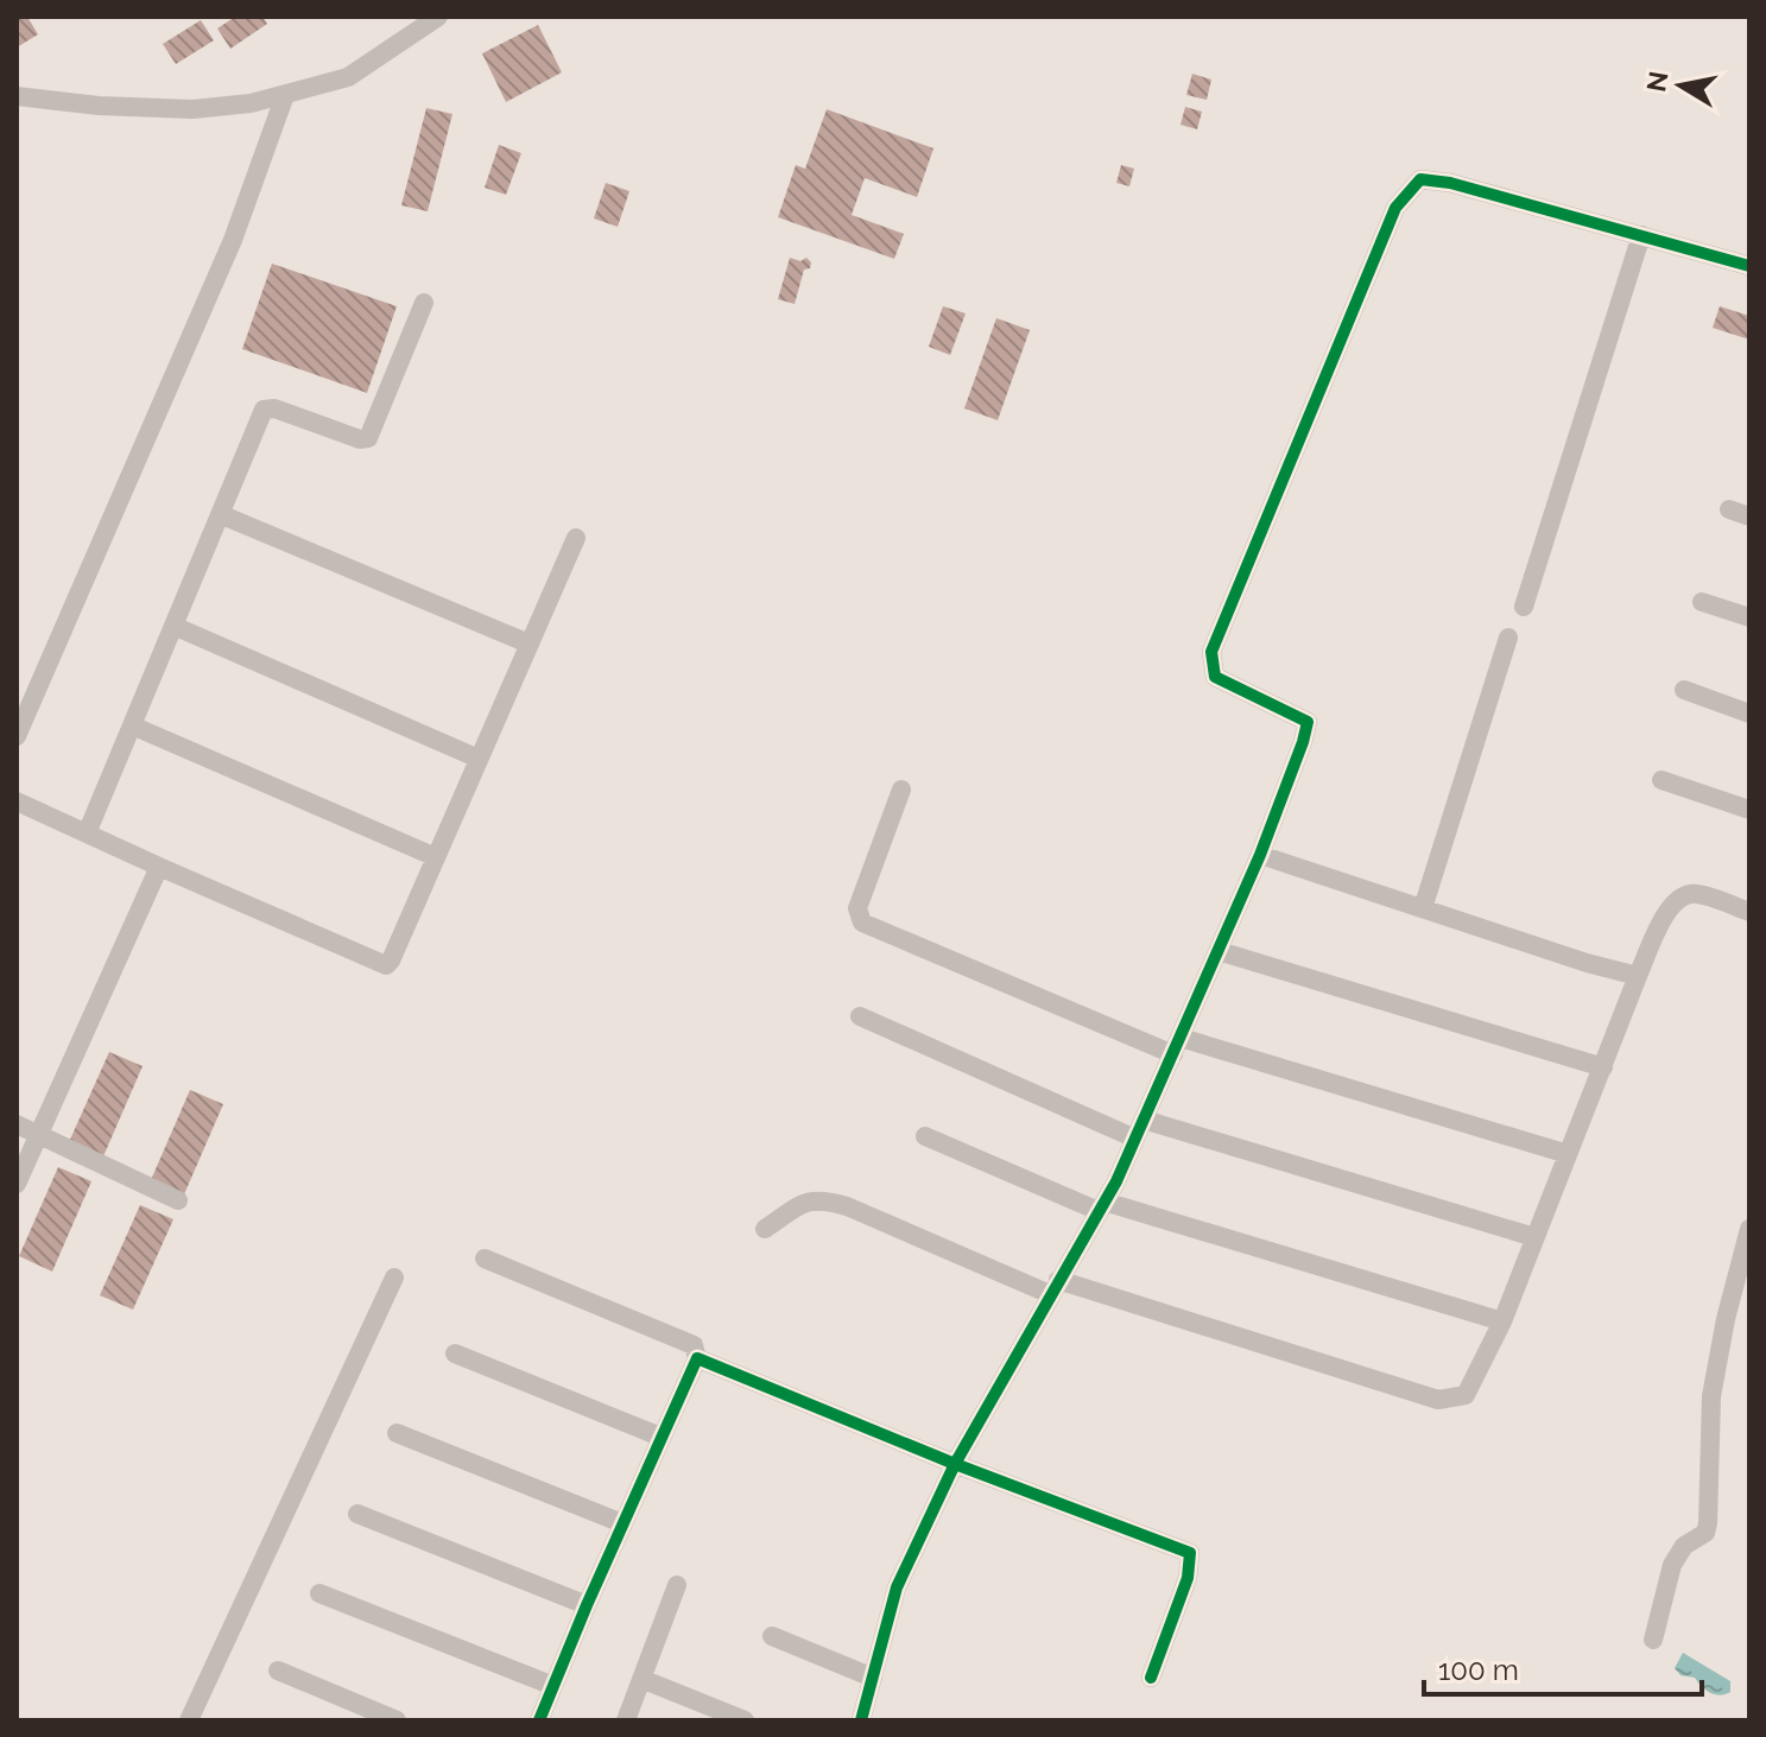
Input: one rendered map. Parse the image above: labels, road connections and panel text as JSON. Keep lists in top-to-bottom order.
{
  "scale_bar": "100 m",
  "north": "left"
}
